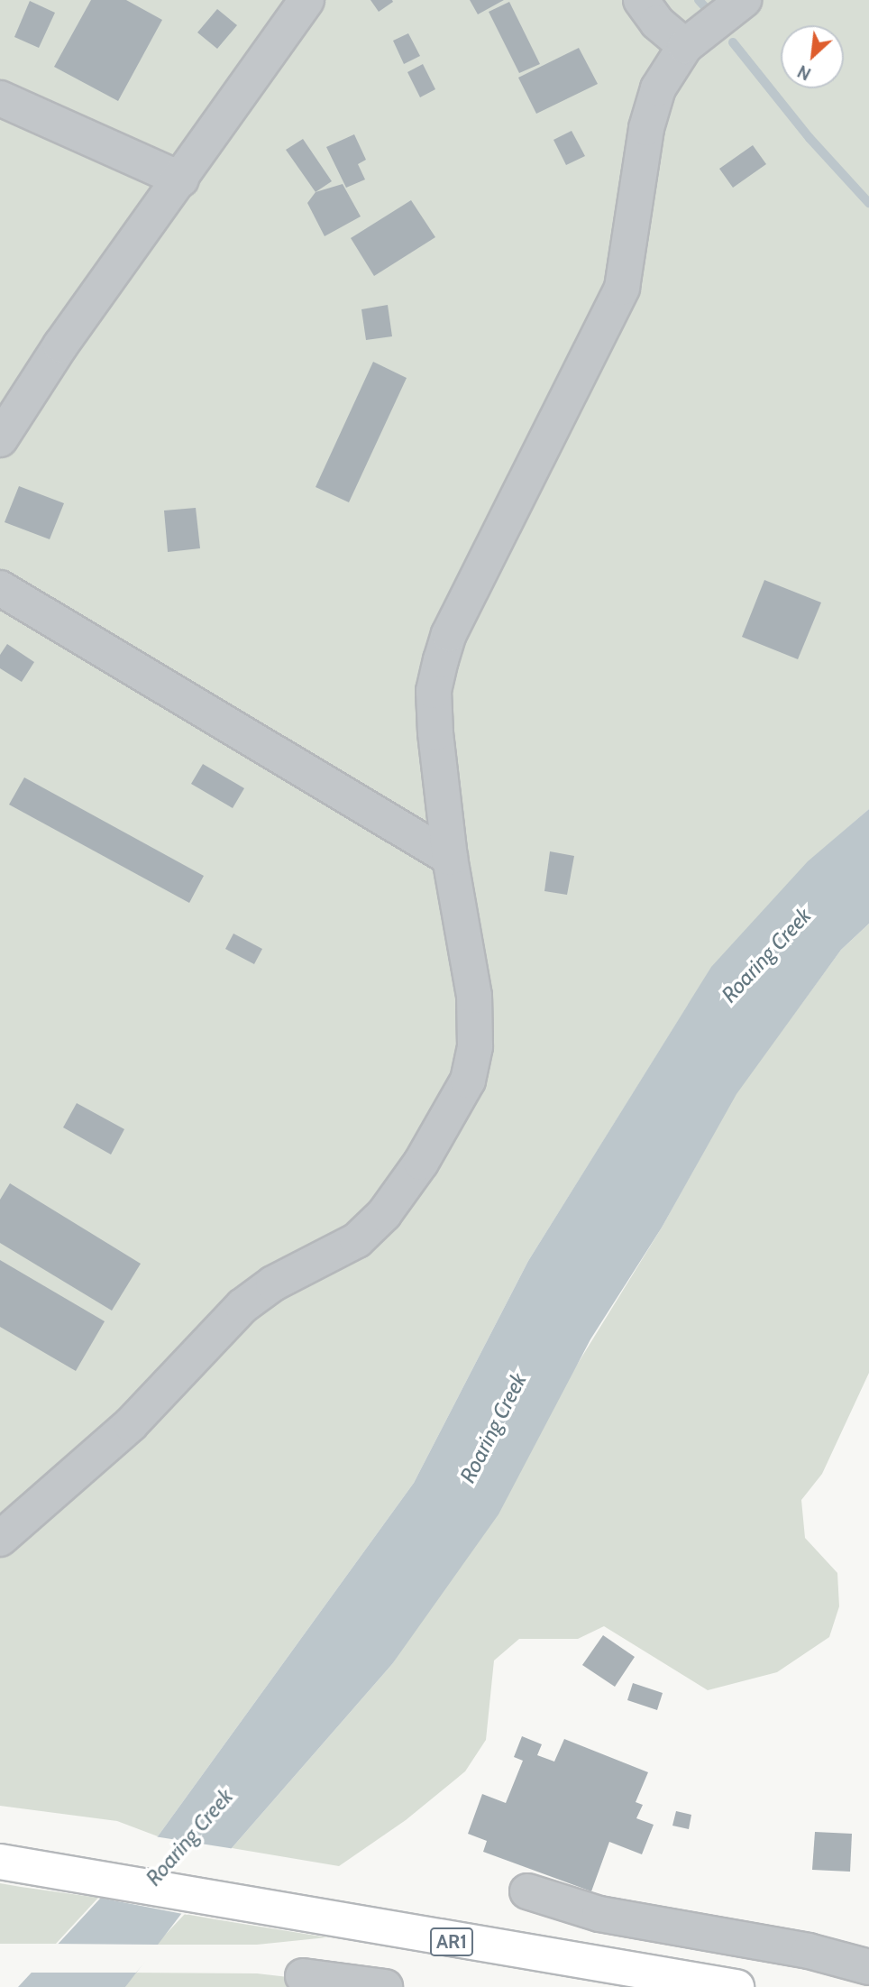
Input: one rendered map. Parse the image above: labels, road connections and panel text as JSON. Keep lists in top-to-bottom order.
{
  "streets": {
    "highway": ["AR1"]
  },
  "water": ["Roaring Creek"],
  "north": "bottom left"
}
